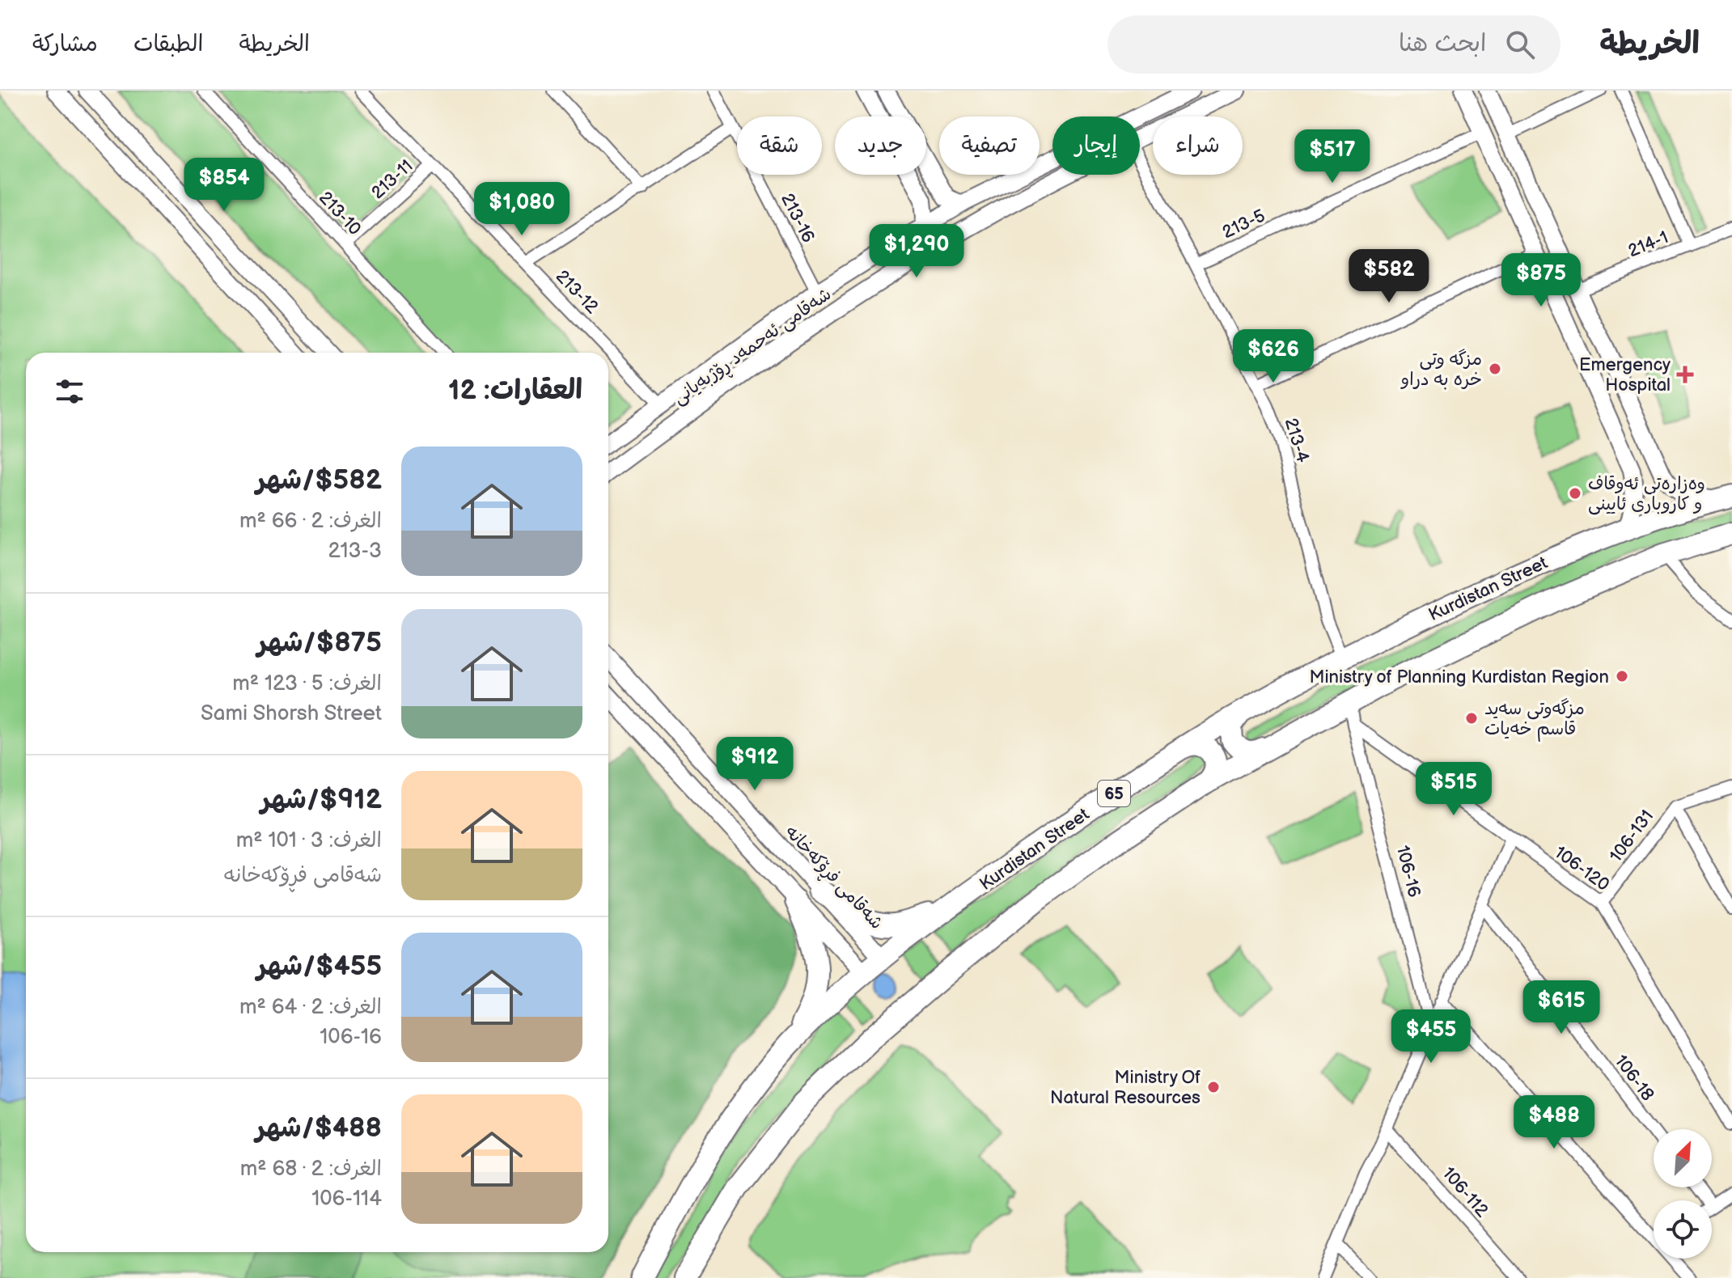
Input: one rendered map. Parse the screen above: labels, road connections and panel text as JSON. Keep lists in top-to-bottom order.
{
  "streets": {
    "highway": ["Kurdistan Street", "65"],
    "main road": ["شەقامی ئەحمەد ڕۆژبەیانی", "شەقامی فڕۆکەخانە"],
    "street": [
      "213-11",
      "213-10",
      "213-16",
      "213-5",
      "214-1",
      "213-12",
      "213-4",
      "106-131",
      "106-120",
      "106-16",
      "106-18",
      "106-112"
    ]
  },
  "crossings": [
    ["213-11", "213-10"],
    ["213-11", "213-12"],
    ["213-16", "شەقامی ئەحمەد ڕۆژبەیانی"],
    ["213-5", "213-4"],
    ["213-12", "شەقامی ئەحمەد ڕۆژبەیانی"],
    ["213-4", "Kurdistan Street"],
    ["Kurdistan Street", "شەقامی فڕۆکەخانە"],
    ["106-131", "106-120"],
    ["106-120", "106-16"]
  ],
  "places": {
    "other": [
      "مزگه وتى خره به دراو",
      "وەزارەتی ئەوقاف و کاروباری ئایینی",
      "Ministry of Planning Kurdistan Region",
      "مزگەوتی سەید قاسم خەیات",
      "Ministry Of Natural Resources"
    ],
    "health": ["Emergency Hospital"]
  },
  "north": "top right",
  "page": {
    "header": "الخريطة",
    "search": "ابحث هنا",
    "nav": ["الخريطة", "الطبقات", "مشاركة"],
    "chip": [
      "شراء",
      "إيجار",
      "تصفية",
      "جديد",
      "شقة"
    ],
    "price": [
      "$517",
      "$854",
      "$1,080",
      "$1,290",
      "$582",
      "$875",
      "$626",
      "$912",
      "$515",
      "$615",
      "$455",
      "$488"
    ],
    "heading": "العقارات: 12",
    "list": [
      {
        "name": "$582/شهر",
        "note": "الغرف: 2 · 66 m² · 213-3"
      },
      {
        "name": "$875/شهر",
        "note": "الغرف: 5 · 123 m² · Sami Shorsh Street"
      },
      {
        "name": "$912/شهر",
        "note": "الغرف: 3 · 101 m² · شەقامی فڕۆکەخانە"
      },
      {
        "name": "$455/شهر",
        "note": "الغرف: 2 · 64 m² · 106-16"
      },
      {
        "name": "$488/شهر",
        "note": "الغرف: 2 · 68 m² · 106-114"
      }
    ]
  }
}
